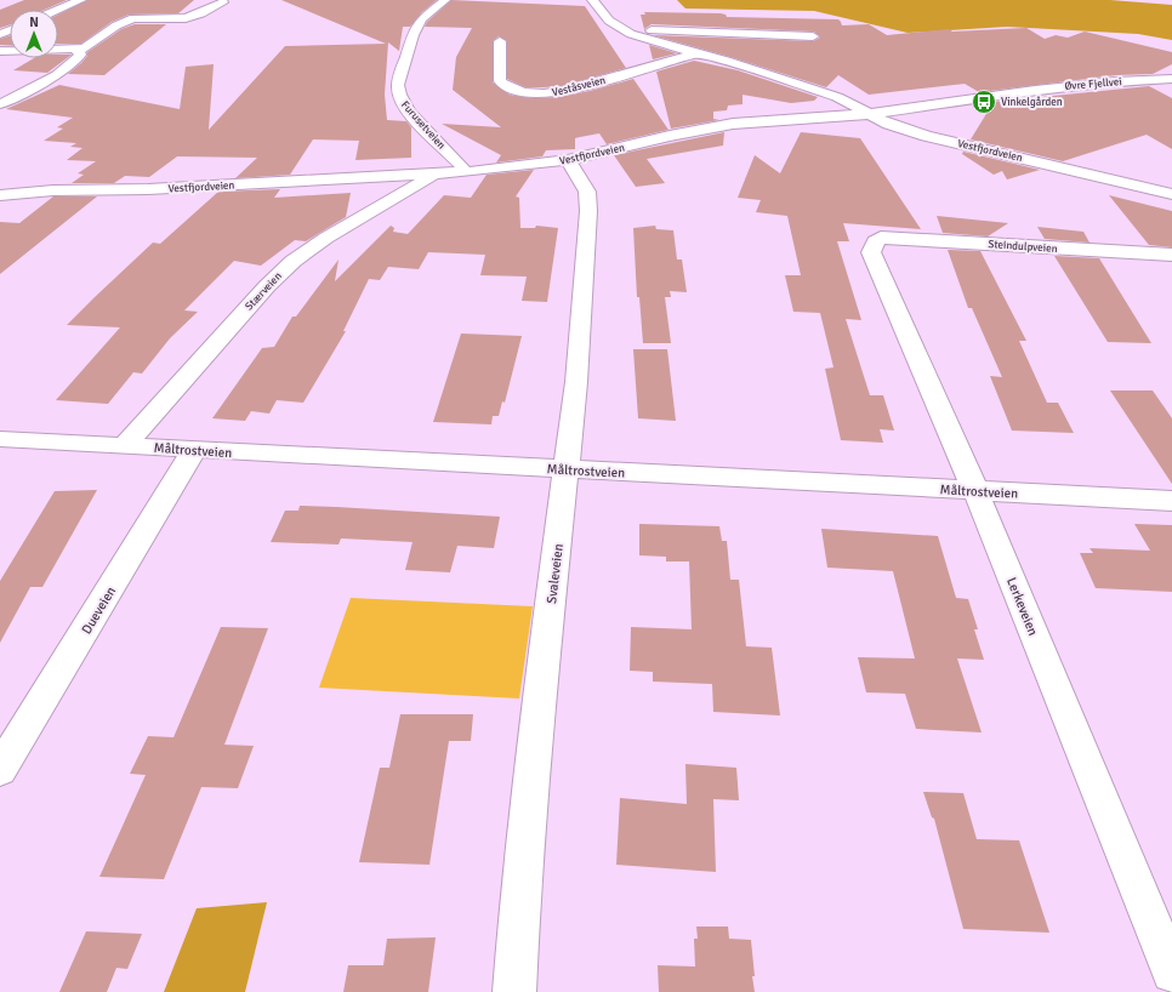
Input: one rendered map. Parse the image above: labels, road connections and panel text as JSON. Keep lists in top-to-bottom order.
{
  "streets": {
    "street": [
      "Øvre Fjellvei",
      "Veståsveien",
      "Furusetveien",
      "Vestfjordveien",
      "Steindulpveien",
      "Stærveien",
      "Måltrostveien",
      "Svaleveien",
      "Lerkeveien",
      "Dueveien"
    ]
  },
  "crossings": [
    ["Øvre Fjellvei", "Vestfjordveien"],
    ["Furusetveien", "Vestfjordveien"],
    ["Vestfjordveien", "Stærveien"],
    ["Vestfjordveien", "Svaleveien"],
    ["Steindulpveien", "Lerkeveien"],
    ["Stærveien", "Måltrostveien"],
    ["Måltrostveien", "Svaleveien"],
    ["Måltrostveien", "Lerkeveien"],
    ["Måltrostveien", "Dueveien"]
  ],
  "places": {
    "bus stop": ["Vinkelgården"]
  },
  "north": "top"
}
